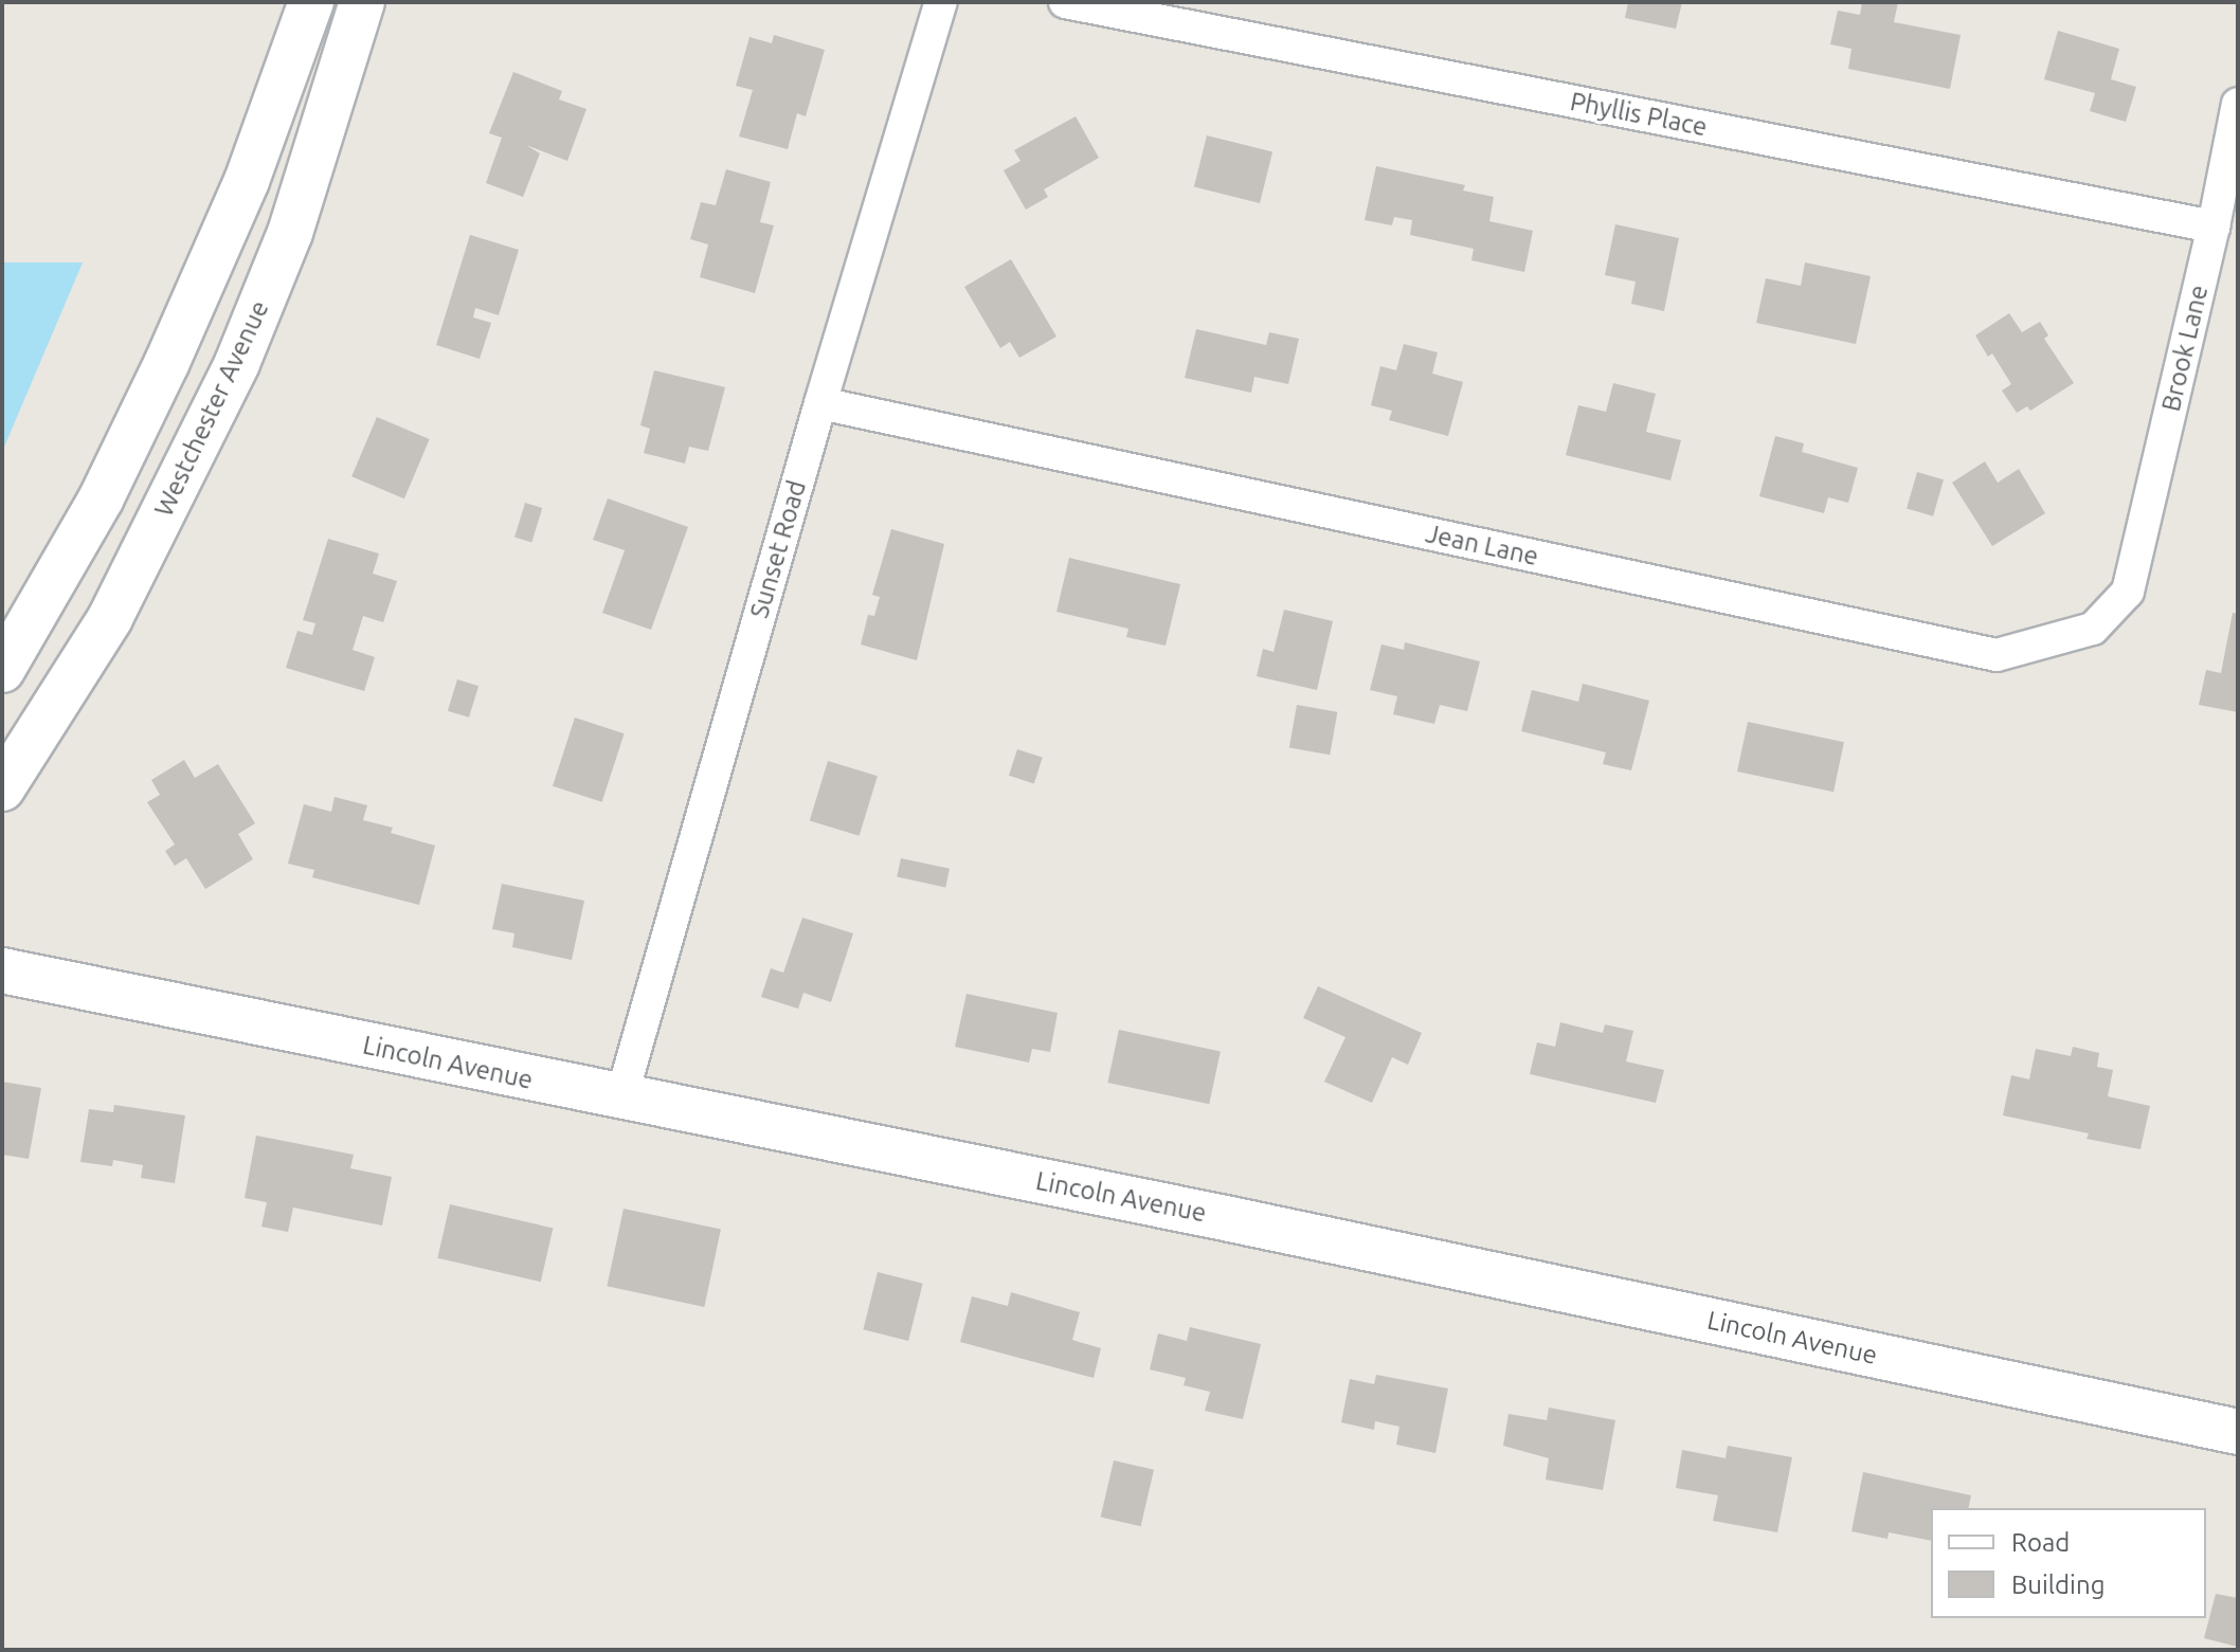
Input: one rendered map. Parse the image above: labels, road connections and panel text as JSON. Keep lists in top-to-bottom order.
{
  "streets": {
    "street": [
      "Phyllis Place",
      "Brook Lane",
      "Westchester Avenue",
      "Jean Lane",
      "Sunset Road",
      "Lincoln Avenue"
    ]
  },
  "crossings": [
    ["Phyllis Place", "Brook Lane"],
    ["Brook Lane", "Jean Lane"],
    ["Jean Lane", "Sunset Road"],
    ["Sunset Road", "Lincoln Avenue"]
  ],
  "legend": ["Road", "Building"]
}
